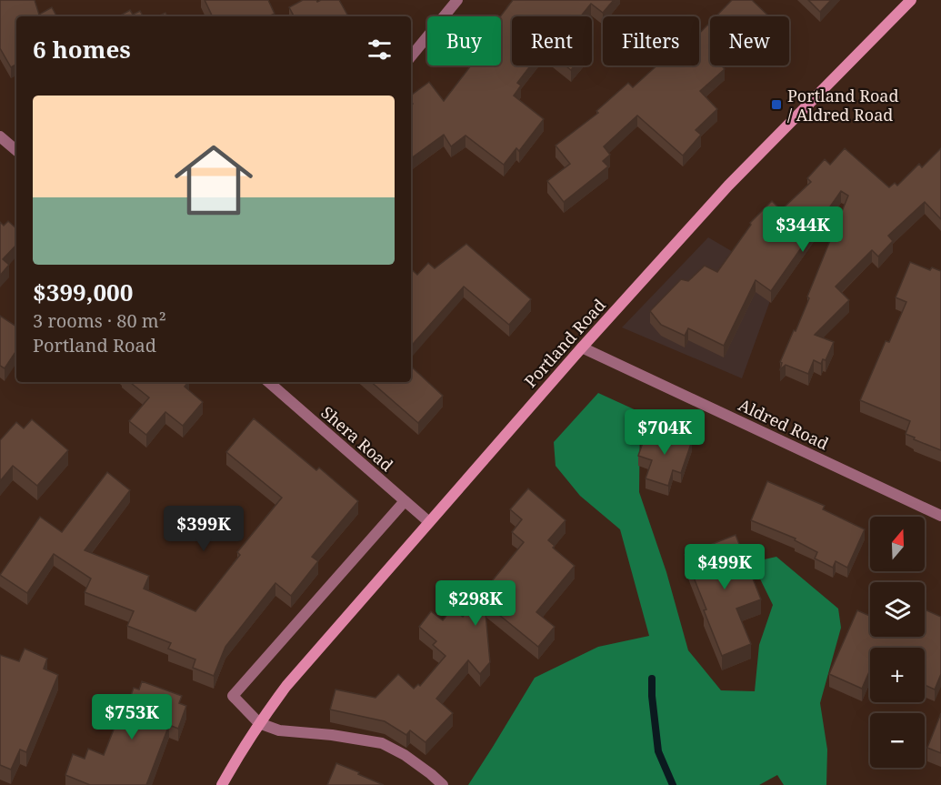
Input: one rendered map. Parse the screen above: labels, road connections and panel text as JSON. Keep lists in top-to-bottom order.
{
  "streets": {
    "street": ["Portland Road", "Aldred Road", "Shera Road"]
  },
  "crossings": [
    ["Portland Road", "Aldred Road"],
    ["Portland Road", "Shera Road"]
  ],
  "places": {
    "transit": ["Portland Road / Aldred Road"]
  },
  "north": "top",
  "page": {
    "chip": [
      "Buy",
      "Rent",
      "Filters",
      "New"
    ],
    "heading": "6 homes",
    "list": [
      {
        "name": "$399,000",
        "note": "3 rooms · 80 m² · Portland Road"
      }
    ],
    "price": [
      "$344K",
      "$704K",
      "$399K",
      "$499K",
      "$298K",
      "$753K"
    ],
    "map_buttons": ["+", "−"]
  }
}
